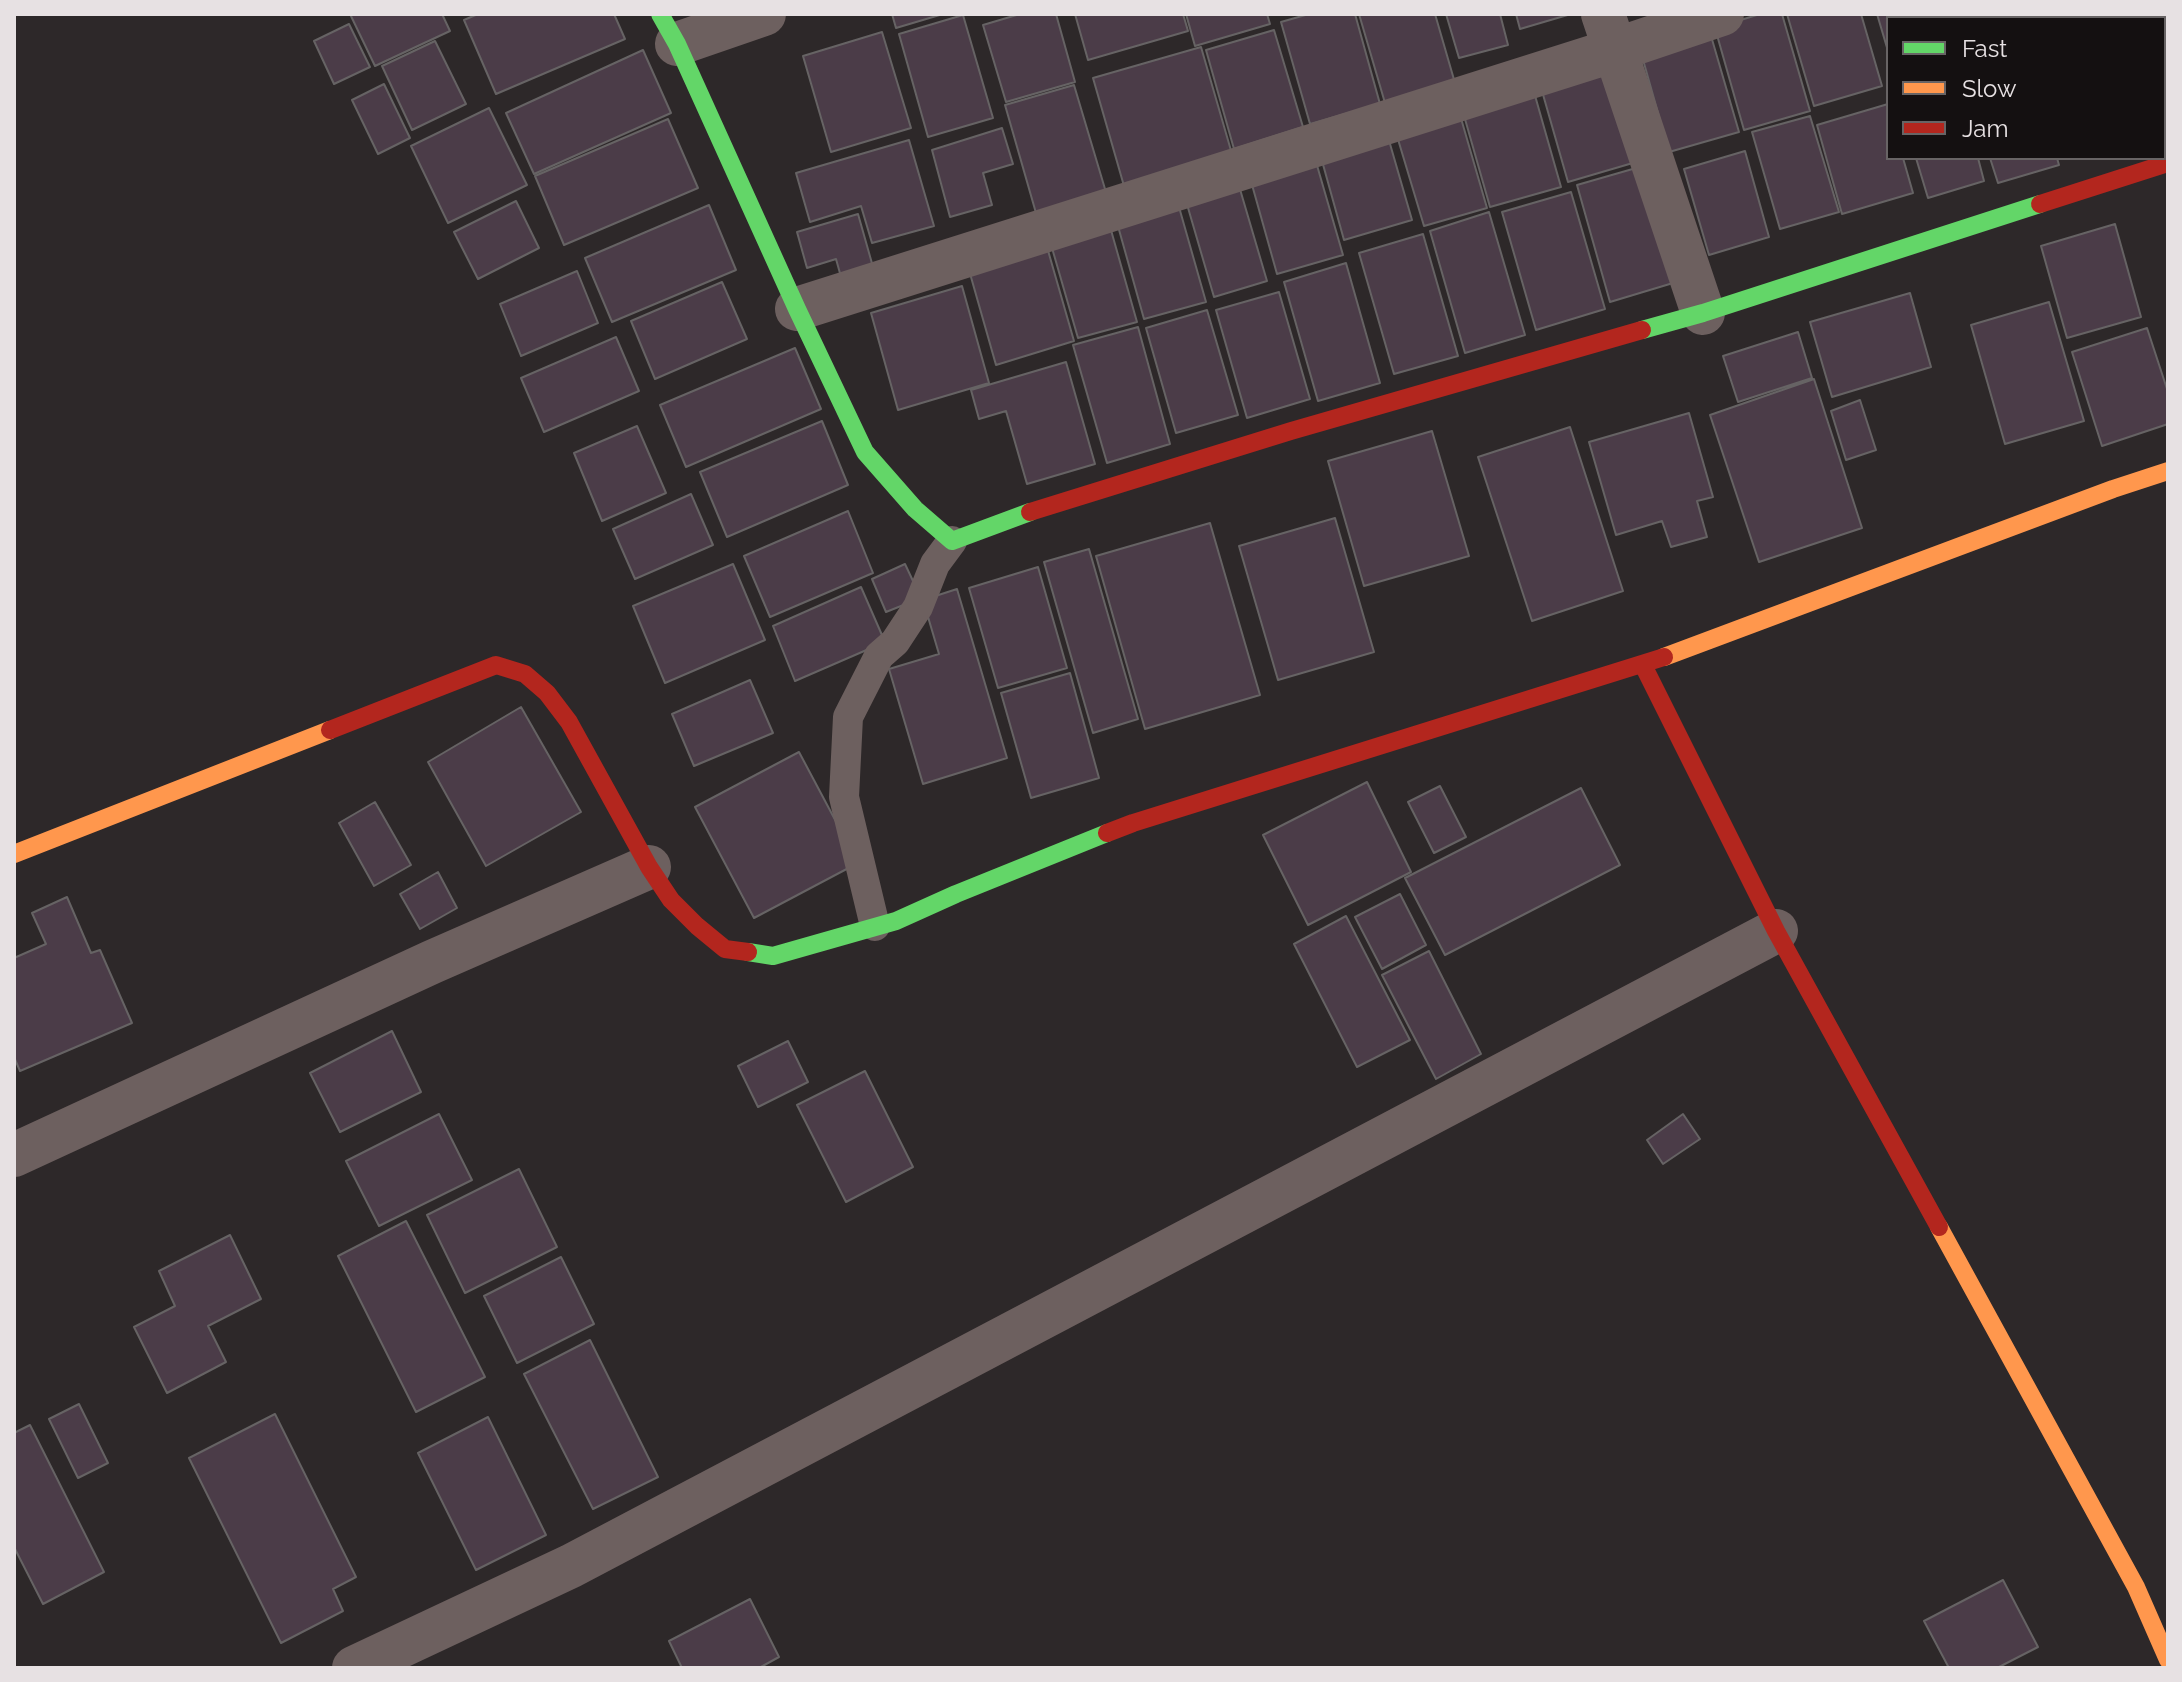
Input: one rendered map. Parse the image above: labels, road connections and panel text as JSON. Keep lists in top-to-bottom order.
{
  "legend": ["Fast", "Slow", "Jam"]
}
